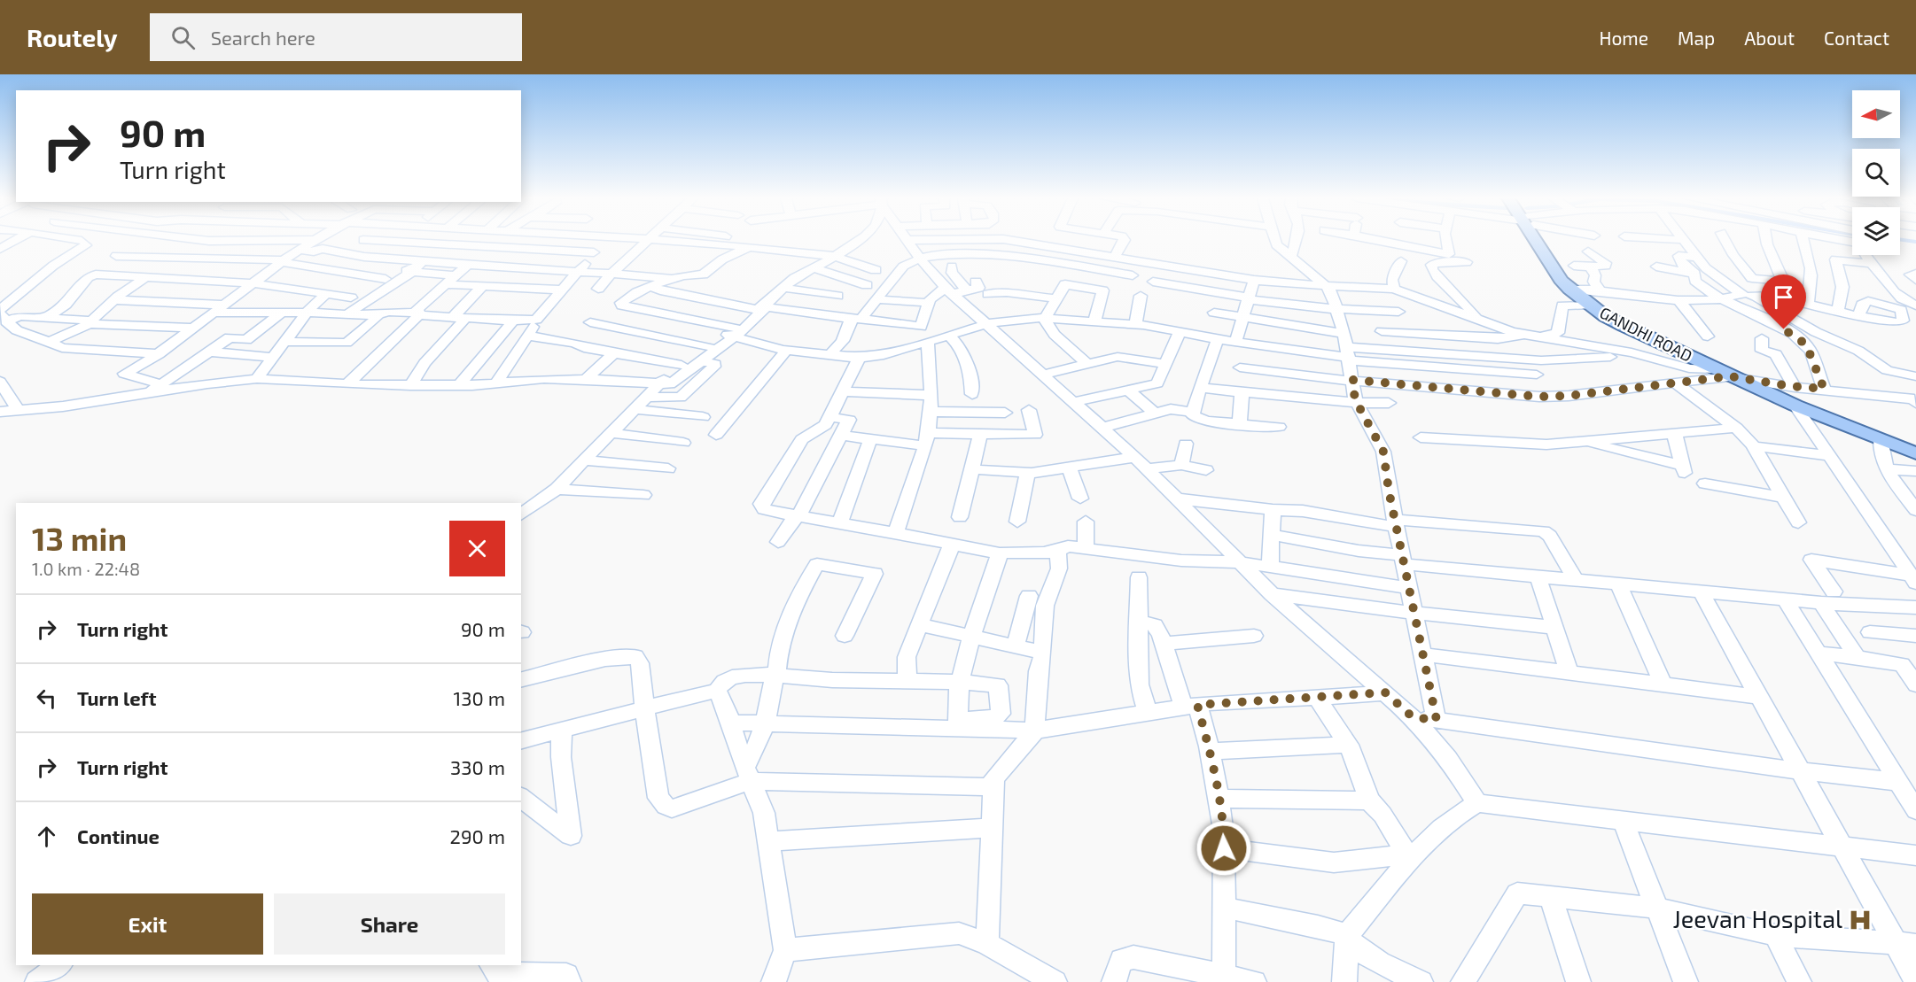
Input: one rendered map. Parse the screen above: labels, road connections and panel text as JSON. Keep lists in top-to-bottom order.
{
  "streets": {
    "main road": ["GANDHI ROAD"]
  },
  "places": {
    "hospital": ["Jeevan Hospital"]
  },
  "north": "left",
  "page": {
    "header": "Routely",
    "search": "Search here",
    "nav": [
      "Home",
      "Map",
      "About",
      "Contact"
    ],
    "turn": ["90 m", "Turn right"],
    "heading": ["13 min", "1.0 km · 22:48"],
    "list": [
      {
        "name": "Turn right",
        "value": "90 m"
      },
      {
        "name": "Turn left",
        "value": "130 m"
      },
      {
        "name": "Turn right",
        "value": "330 m"
      },
      {
        "name": "Continue",
        "value": "290 m"
      }
    ],
    "buttons": ["Exit", "Share"]
  }
}
